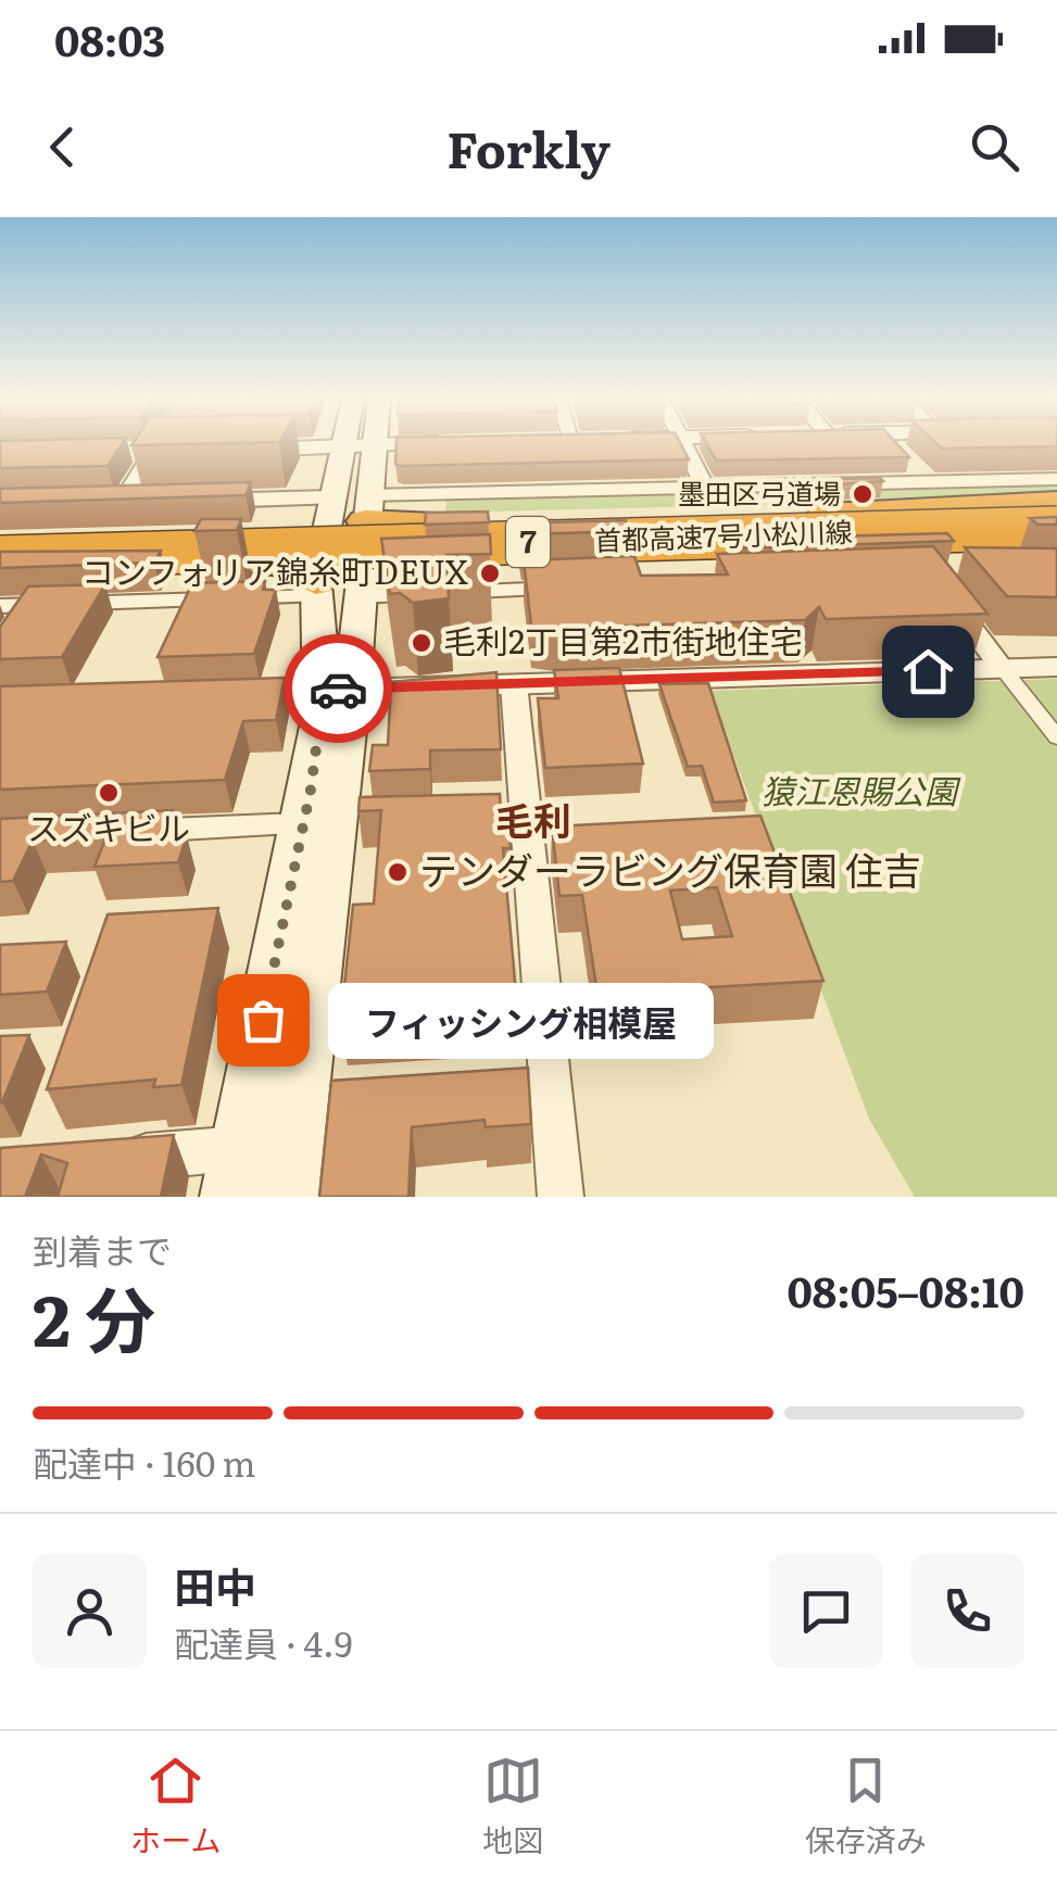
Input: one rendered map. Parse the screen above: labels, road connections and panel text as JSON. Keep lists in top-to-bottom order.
{
  "streets": {
    "highway": ["首都高速7号小松川線", "7"]
  },
  "districts": ["毛利"],
  "parks": ["猿江恩賜公園"],
  "places": [
    "墨田区弓道場",
    "コンフォリア錦糸町DEUX",
    "毛利2丁目第2市街地住宅",
    "スズキビル",
    "テンダーラビング保育園 住吉",
    "フィッシング相模屋"
  ],
  "page": {
    "status": "08:03",
    "header": "Forkly",
    "bubble": "フィッシング相模屋",
    "heading": ["2 分", "到着まで", "08:05–08:10"],
    "panel": ["田中", "配達員 · 4.9"],
    "bar": "配達中 · 160 m",
    "tabs": ["ホーム", "地図", "保存済み"]
  }
}
